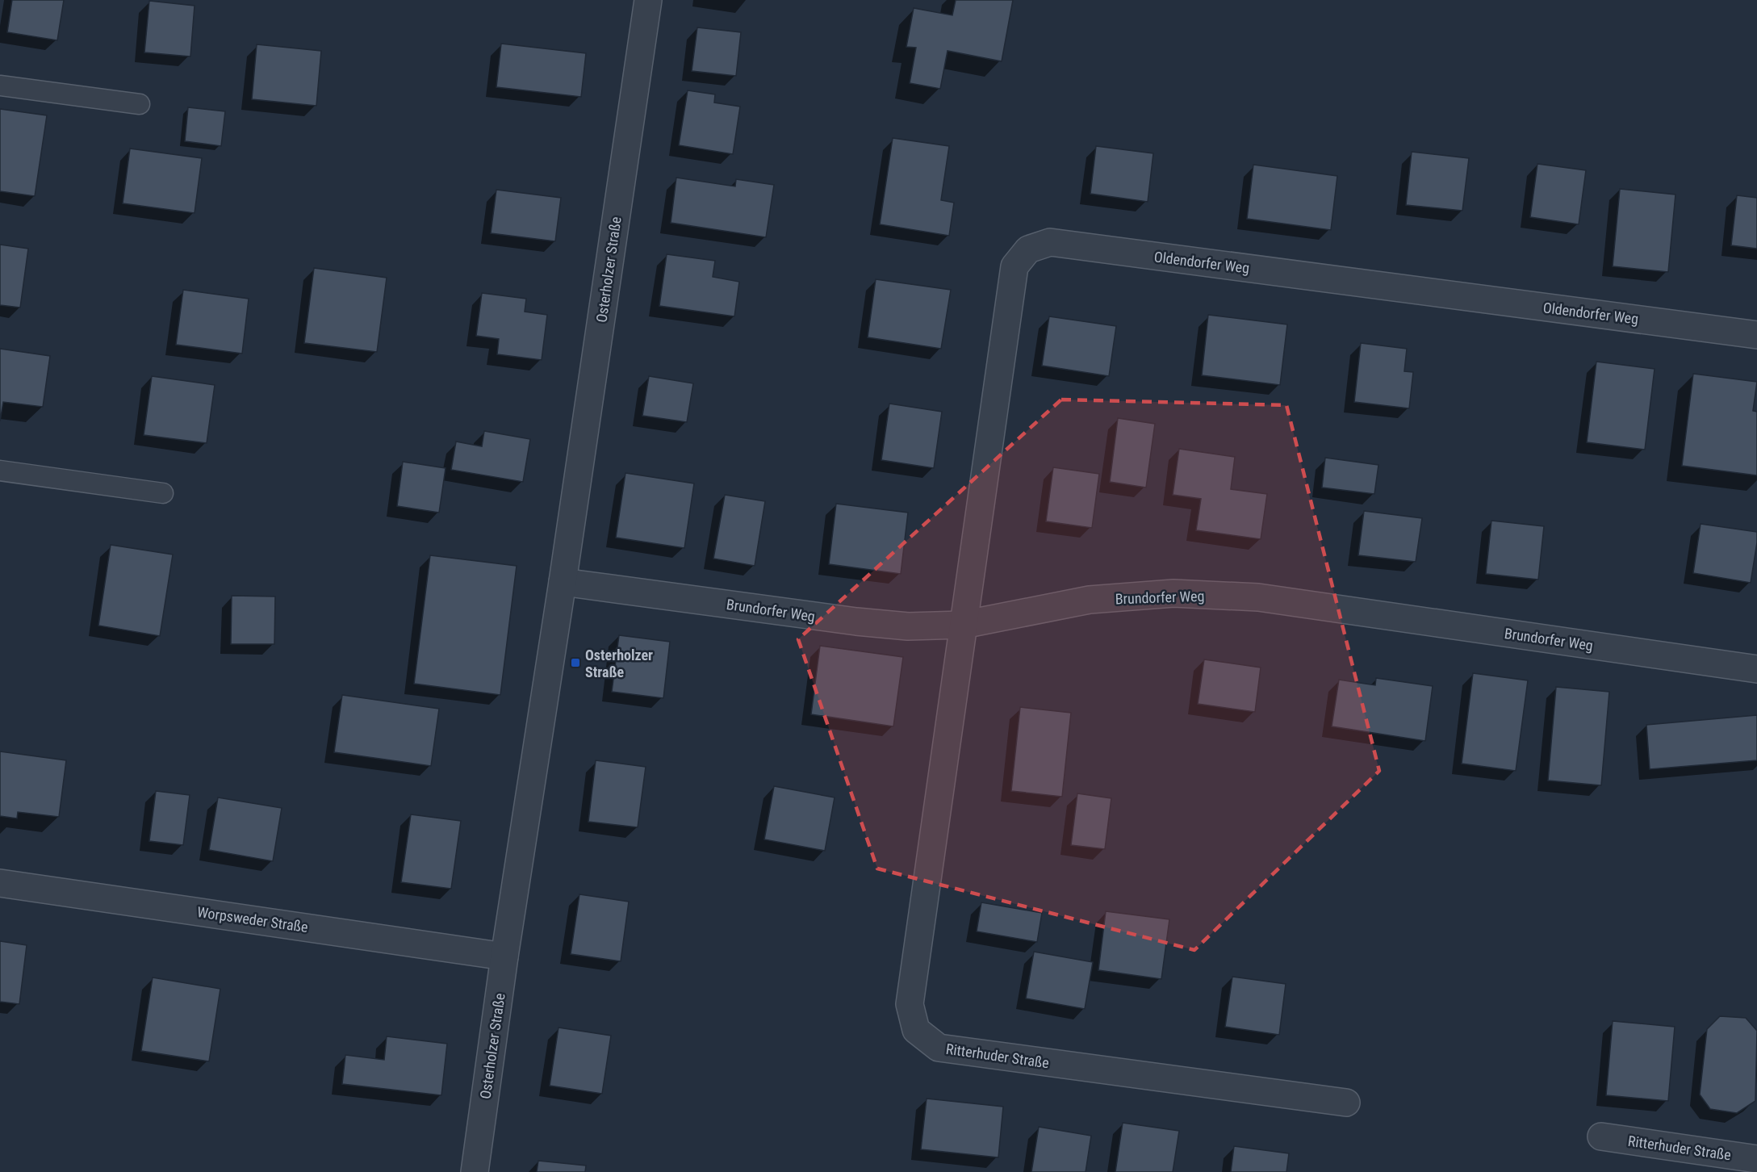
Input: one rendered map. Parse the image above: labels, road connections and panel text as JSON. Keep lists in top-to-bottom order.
{
  "streets": {
    "street": [
      "Oldendorfer Weg",
      "Osterholzer Straße",
      "Brundorfer Weg",
      "Worpsweder Straße",
      "Ritterhuder Straße"
    ]
  },
  "crossings": [
    ["Oldendorfer Weg", "Brundorfer Weg"],
    ["Oldendorfer Weg", "Ritterhuder Straße"],
    ["Osterholzer Straße", "Brundorfer Weg"],
    ["Osterholzer Straße", "Worpsweder Straße"],
    ["Brundorfer Weg", "Ritterhuder Straße"]
  ],
  "places": {
    "transit": ["Osterholzer Straße"]
  }
}
